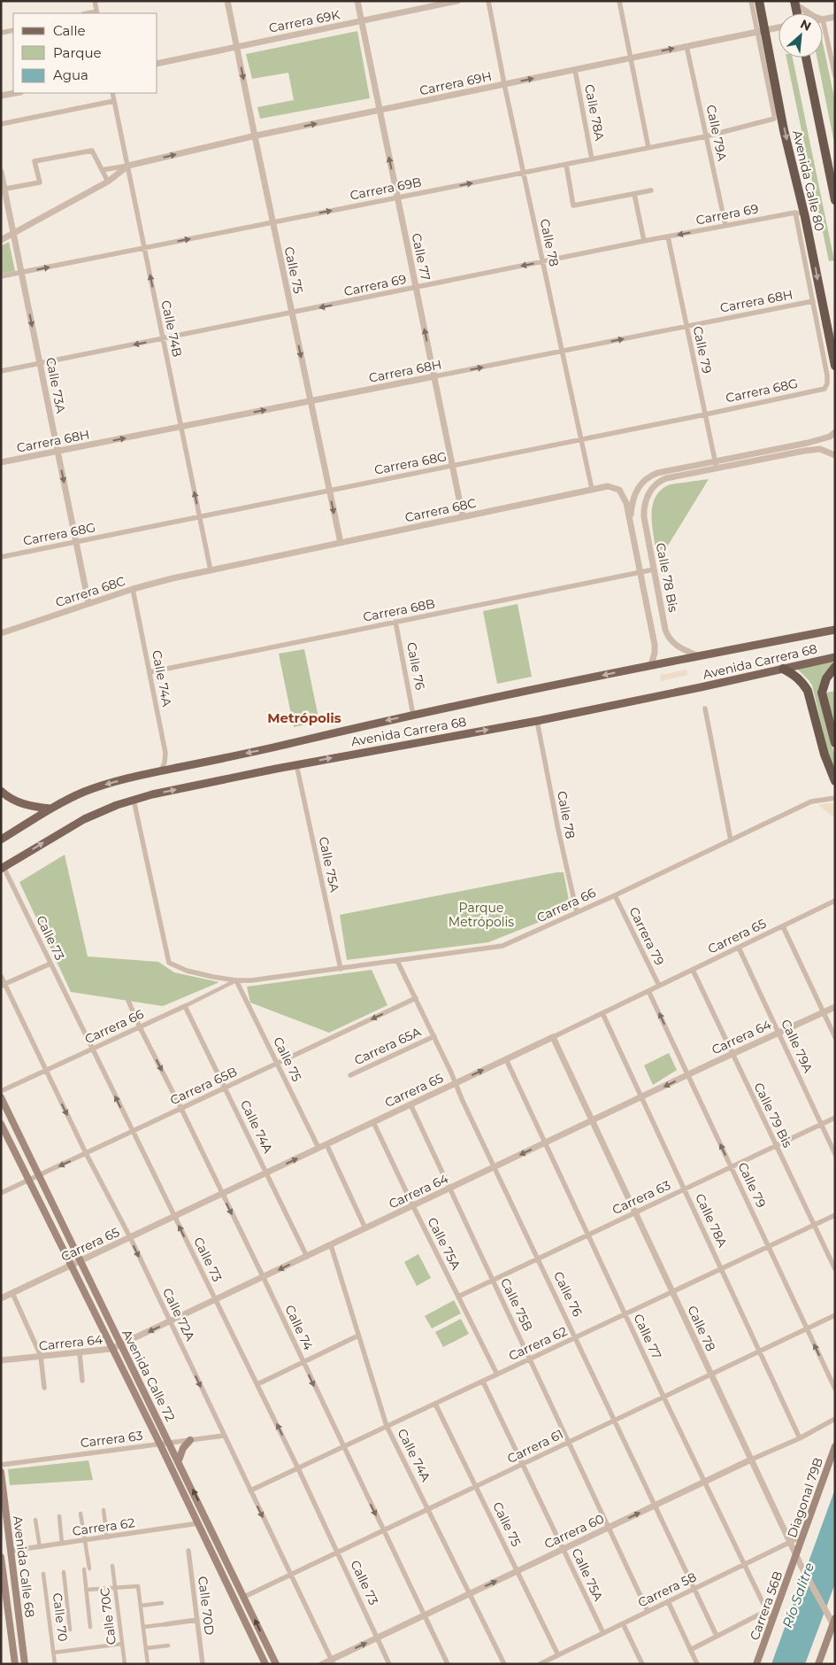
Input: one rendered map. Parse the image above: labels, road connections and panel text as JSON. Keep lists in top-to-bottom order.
{
  "streets": {
    "highway": ["Avenida Calle 80"],
    "main road": [
      "Avenida Carrera 68",
      "Avenida Calle 72",
      "Diagonal 79B",
      "Avenida Calle 68",
      "Carrera 56B"
    ],
    "street": [
      "Carrera 69K",
      "Carrera 69H",
      "Calle 78A",
      "Calle 79A",
      "Carrera 69B",
      "Carrera 69",
      "Calle 78",
      "Calle 77",
      "Calle 75",
      "Carrera 68H",
      "Calle 74B",
      "Calle 79",
      "Calle 73A",
      "Carrera 68G",
      "Carrera 68C",
      "Calle 78 Bis",
      "Carrera 68B",
      "Calle 76",
      "Calle 74A",
      "Calle 75A",
      "Carrera 66",
      "Carrera 79",
      "Carrera 65",
      "Calle 73",
      "Carrera 64",
      "Carrera 65A",
      "Carrera 65B",
      "Calle 79 Bis",
      "Carrera 63",
      "Calle 75B",
      "Calle 72A",
      "Calle 74",
      "Carrera 62",
      "Carrera 61",
      "Carrera 60",
      "Carrera 58",
      "Calle 70D",
      "Calle 70C",
      "Calle 70"
    ]
  },
  "crossings": [
    ["Carrera 69K", "Calle 77"],
    ["Carrera 69K", "Calle 75"],
    ["Carrera 69H", "Calle 78A"],
    ["Carrera 69H", "Calle 79A"],
    ["Carrera 69H", "Avenida Calle 80"],
    ["Carrera 69H", "Carrera 69B"],
    ["Carrera 69H", "Calle 78"],
    ["Carrera 69H", "Calle 77"],
    ["Carrera 69H", "Calle 75"],
    ["Carrera 69H", "Calle 74B"],
    ["Calle 78A", "Carrera 69B"],
    ["Calle 78A", "Carrera 65"],
    ["Calle 78A", "Carrera 64"],
    ["Calle 78A", "Carrera 63"],
    ["Calle 78A", "Carrera 62"],
    ["Calle 78A", "Carrera 61"],
    ["Calle 78A", "Carrera 60"],
    ["Calle 79A", "Carrera 69B"],
    ["Calle 79A", "Carrera 69"],
    ["Calle 79A", "Carrera 65"],
    ["Calle 79A", "Carrera 64"],
    ["Calle 79A", "Carrera 63"],
    ["Avenida Calle 80", "Carrera 69B"],
    ["Avenida Calle 80", "Carrera 68G"],
    ["Carrera 69B", "Calle 78"],
    ["Carrera 69B", "Calle 77"],
    ["Carrera 69B", "Calle 75"],
    ["Carrera 69B", "Calle 74B"],
    ["Carrera 69B", "Calle 73A"],
    ["Carrera 69", "Calle 78"],
    ["Carrera 69", "Calle 77"],
    ["Carrera 69", "Calle 75"],
    ["Carrera 69", "Calle 74B"],
    ["Carrera 69", "Calle 79"],
    ["Carrera 69", "Calle 73A"],
    ["Calle 78", "Carrera 68H"],
    ["Calle 78", "Carrera 68G"],
    ["Calle 78", "Carrera 68C"],
    ["Calle 78", "Avenida Carrera 68"],
    ["Calle 78", "Carrera 66"],
    ["Calle 78", "Carrera 65"],
    ["Calle 78", "Carrera 64"],
    ["Calle 78", "Carrera 63"],
    ["Calle 78", "Carrera 62"],
    ["Calle 78", "Carrera 61"],
    ["Calle 78", "Diagonal 79B"],
    ["Calle 78", "Carrera 60"],
    ["Calle 78", "Carrera 58"],
    ["Calle 78", "Carrera 56B"],
    ["Calle 77", "Carrera 68H"],
    ["Calle 77", "Carrera 68G"],
    ["Calle 77", "Carrera 68C"],
    ["Calle 77", "Carrera 65"],
    ["Calle 77", "Carrera 64"],
    ["Calle 77", "Carrera 63"],
    ["Calle 77", "Carrera 62"],
    ["Calle 77", "Carrera 61"],
    ["Calle 77", "Carrera 60"],
    ["Calle 77", "Carrera 58"],
    ["Calle 77", "Carrera 56B"],
    ["Calle 75", "Carrera 68H"],
    ["Calle 75", "Carrera 68G"],
    ["Calle 75", "Carrera 68C"],
    ["Calle 75", "Carrera 66"],
    ["Calle 75", "Carrera 65"],
    ["Calle 75", "Carrera 65B"],
    ["Calle 75", "Carrera 62"],
    ["Calle 75", "Carrera 61"],
    ["Calle 75", "Carrera 60"],
    ["Calle 75", "Carrera 58"],
    ["Carrera 68H", "Calle 74B"],
    ["Carrera 68H", "Calle 79"],
    ["Carrera 68H", "Calle 73A"],
    ["Calle 74B", "Carrera 68G"],
    ["Calle 74B", "Carrera 68C"],
    ["Calle 79", "Carrera 68G"],
    ["Calle 79", "Calle 78 Bis"],
    ["Calle 79", "Carrera 65"],
    ["Calle 79", "Carrera 64"],
    ["Calle 79", "Carrera 63"],
    ["Calle 79", "Carrera 62"],
    ["Calle 79", "Carrera 61"],
    ["Calle 73A", "Carrera 68G"],
    ["Calle 73A", "Carrera 68C"],
    ["Carrera 68C", "Calle 78 Bis"],
    ["Carrera 68C", "Calle 74A"],
    ["Calle 78 Bis", "Carrera 68B"],
    ["Calle 78 Bis", "Avenida Carrera 68"],
    ["Carrera 68B", "Calle 76"],
    ["Carrera 68B", "Calle 74A"],
    ["Avenida Carrera 68", "Calle 76"],
    ["Avenida Carrera 68", "Calle 74A"],
    ["Avenida Carrera 68", "Calle 75A"],
    ["Avenida Carrera 68", "Carrera 66"],
    ["Avenida Carrera 68", "Calle 73"],
    ["Calle 76", "Carrera 66"],
    ["Calle 76", "Carrera 65"],
    ["Calle 76", "Carrera 64"],
    ["Calle 76", "Carrera 65A"],
    ["Calle 76", "Carrera 65B"],
    ["Calle 76", "Carrera 63"],
    ["Calle 76", "Carrera 62"],
    ["Calle 76", "Carrera 61"],
    ["Calle 76", "Carrera 60"],
    ["Calle 76", "Carrera 58"],
    ["Calle 74A", "Carrera 66"],
    ["Calle 74A", "Carrera 65"],
    ["Calle 74A", "Carrera 64"],
    ["Calle 74A", "Carrera 65B"],
    ["Calle 74A", "Carrera 62"],
    ["Calle 74A", "Carrera 61"],
    ["Calle 74A", "Carrera 60"],
    ["Calle 75A", "Carrera 66"],
    ["Calle 75A", "Carrera 65"],
    ["Calle 75A", "Carrera 64"],
    ["Calle 75A", "Carrera 63"],
    ["Calle 75A", "Carrera 62"],
    ["Calle 75A", "Carrera 61"],
    ["Calle 75A", "Carrera 60"],
    ["Calle 75A", "Carrera 58"],
    ["Carrera 66", "Carrera 79"],
    ["Carrera 66", "Calle 73"],
    ["Carrera 66", "Calle 72A"],
    ["Carrera 66", "Calle 74"],
    ["Carrera 79", "Carrera 65"],
    ["Carrera 65", "Calle 73"],
    ["Carrera 65", "Calle 79 Bis"],
    ["Carrera 65", "Calle 75B"],
    ["Carrera 65", "Calle 72A"],
    ["Carrera 65", "Calle 74"],
    ["Carrera 65", "Avenida Calle 72"],
    ["Calle 73", "Carrera 64"],
    ["Calle 73", "Carrera 65B"],
    ["Calle 73", "Carrera 62"],
    ["Calle 73", "Carrera 61"],
    ["Calle 73", "Carrera 60"],
    ["Carrera 64", "Calle 79 Bis"],
    ["Carrera 64", "Calle 75B"],
    ["Carrera 64", "Calle 72A"],
    ["Carrera 64", "Calle 74"],
    ["Carrera 64", "Avenida Calle 72"],
    ["Carrera 65B", "Calle 72A"],
    ["Carrera 65B", "Calle 74"],
    ["Carrera 65B", "Avenida Calle 72"],
    ["Calle 79 Bis", "Carrera 63"],
    ["Calle 79 Bis", "Carrera 62"],
    ["Carrera 63", "Calle 75B"],
    ["Carrera 63", "Calle 72A"],
    ["Carrera 63", "Avenida Calle 72"],
    ["Calle 75B", "Carrera 62"],
    ["Calle 75B", "Carrera 61"],
    ["Calle 75B", "Carrera 60"],
    ["Calle 75B", "Carrera 58"],
    ["Calle 72A", "Carrera 62"],
    ["Calle 72A", "Carrera 61"],
    ["Calle 72A", "Carrera 60"],
    ["Calle 74", "Carrera 62"],
    ["Calle 74", "Carrera 61"],
    ["Calle 74", "Carrera 60"],
    ["Carrera 62", "Avenida Calle 72"],
    ["Carrera 62", "Avenida Calle 68"],
    ["Avenida Calle 72", "Carrera 61"],
    ["Diagonal 79B", "Carrera 58"],
    ["Diagonal 79B", "Carrera 56B"]
  ],
  "one_way": [
    "Carrera 69H",
    "Carrera 69B",
    "Carrera 69",
    "Carrera 68H",
    "Calle 74B",
    "Calle 79",
    "Calle 73A",
    "Carrera 65B",
    "Calle 72A",
    "Calle 74"
  ],
  "districts": ["Metrópolis"],
  "water": ["Río Salitre"],
  "parks": ["Parque Metrópolis"],
  "legend": ["Calle", "Parque", "Agua"],
  "north": "top right"
}
